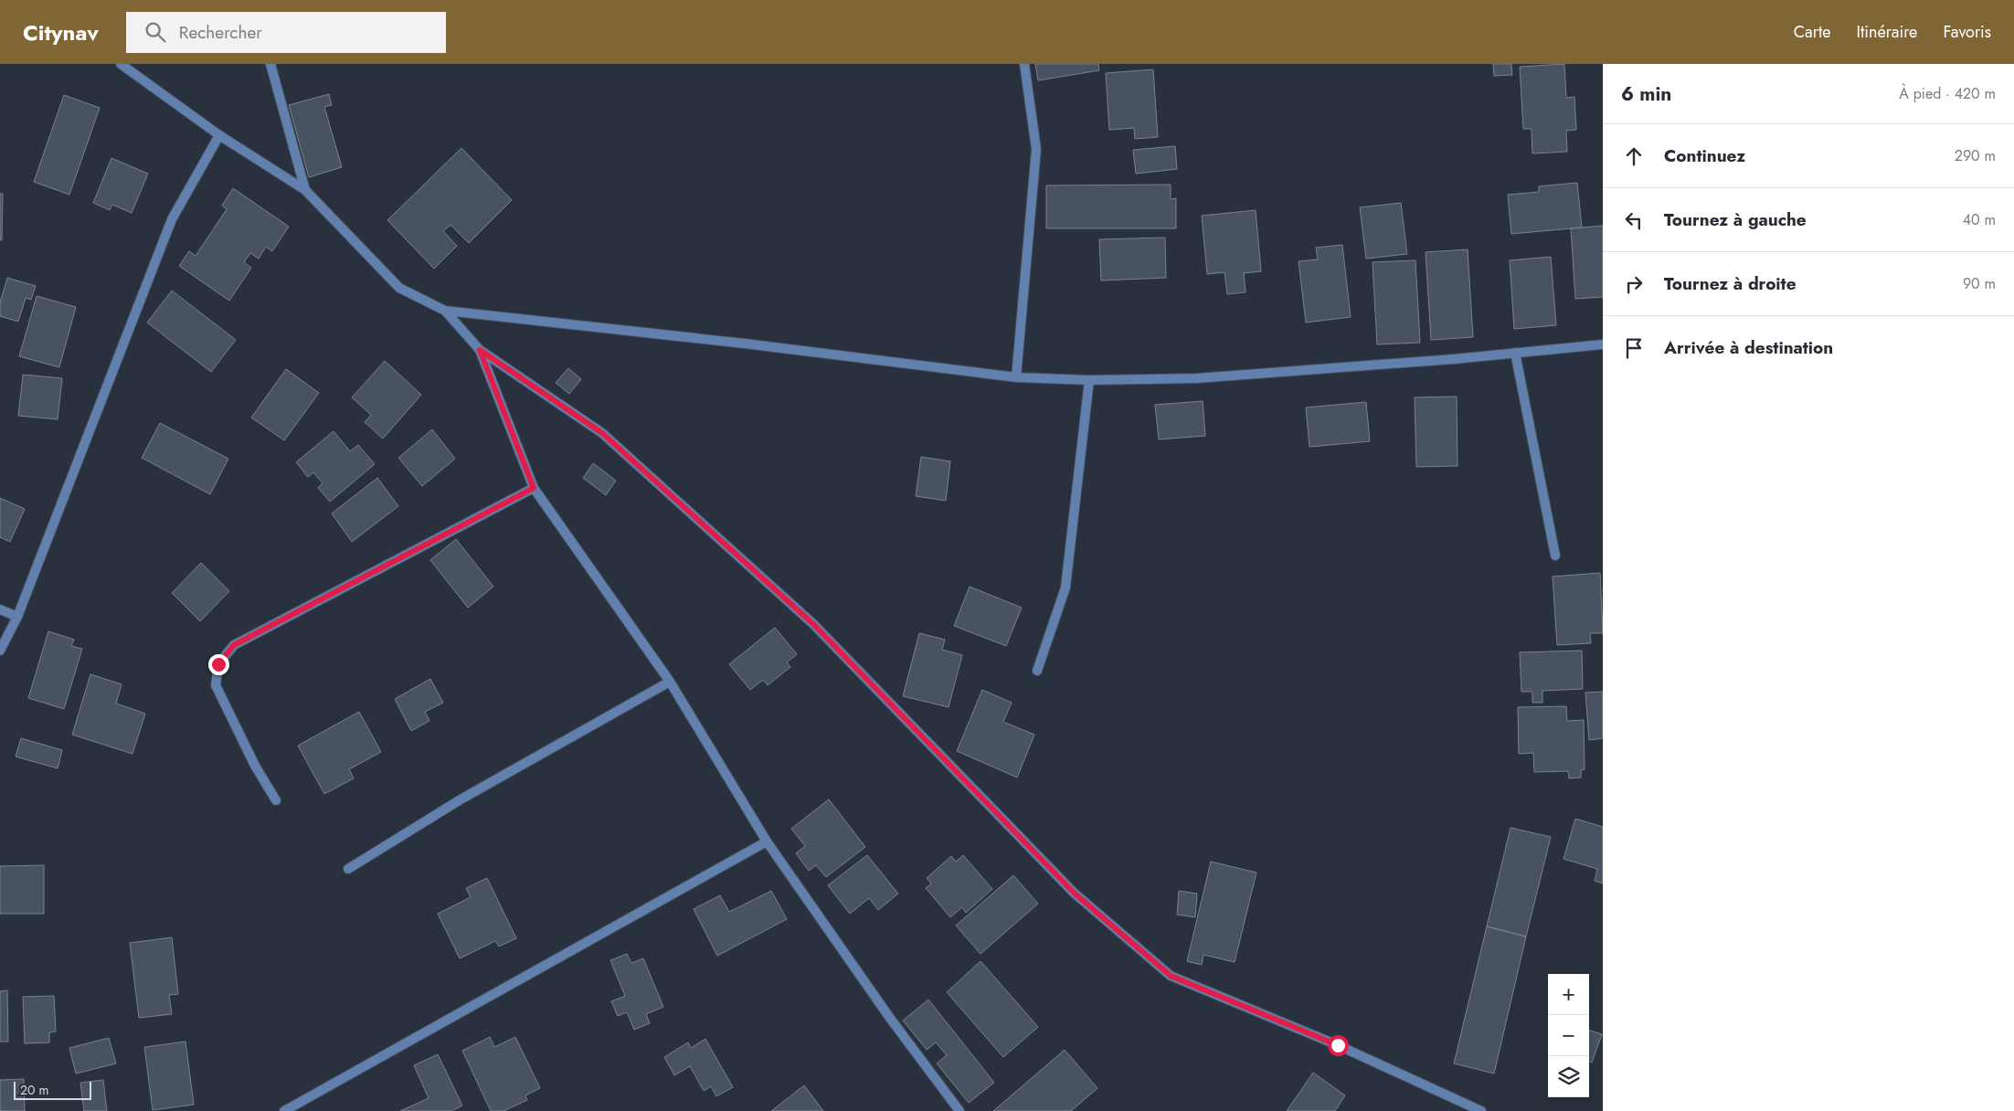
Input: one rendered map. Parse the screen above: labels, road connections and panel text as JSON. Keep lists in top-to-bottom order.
{
  "scale_bar": "20 m",
  "page": {
    "header": "Citynav",
    "search": "Rechercher",
    "nav": ["Carte", "Itinéraire", "Favoris"],
    "heading": ["6 min", "À pied · 420 m"],
    "list": [
      ["Continuez", "290 m"],
      ["Tournez à gauche", "40 m"],
      ["Tournez à droite", "90 m"],
      "Arrivée à destination"
    ],
    "map_buttons": ["+", "−"],
    "scale": "20 m"
  }
}
